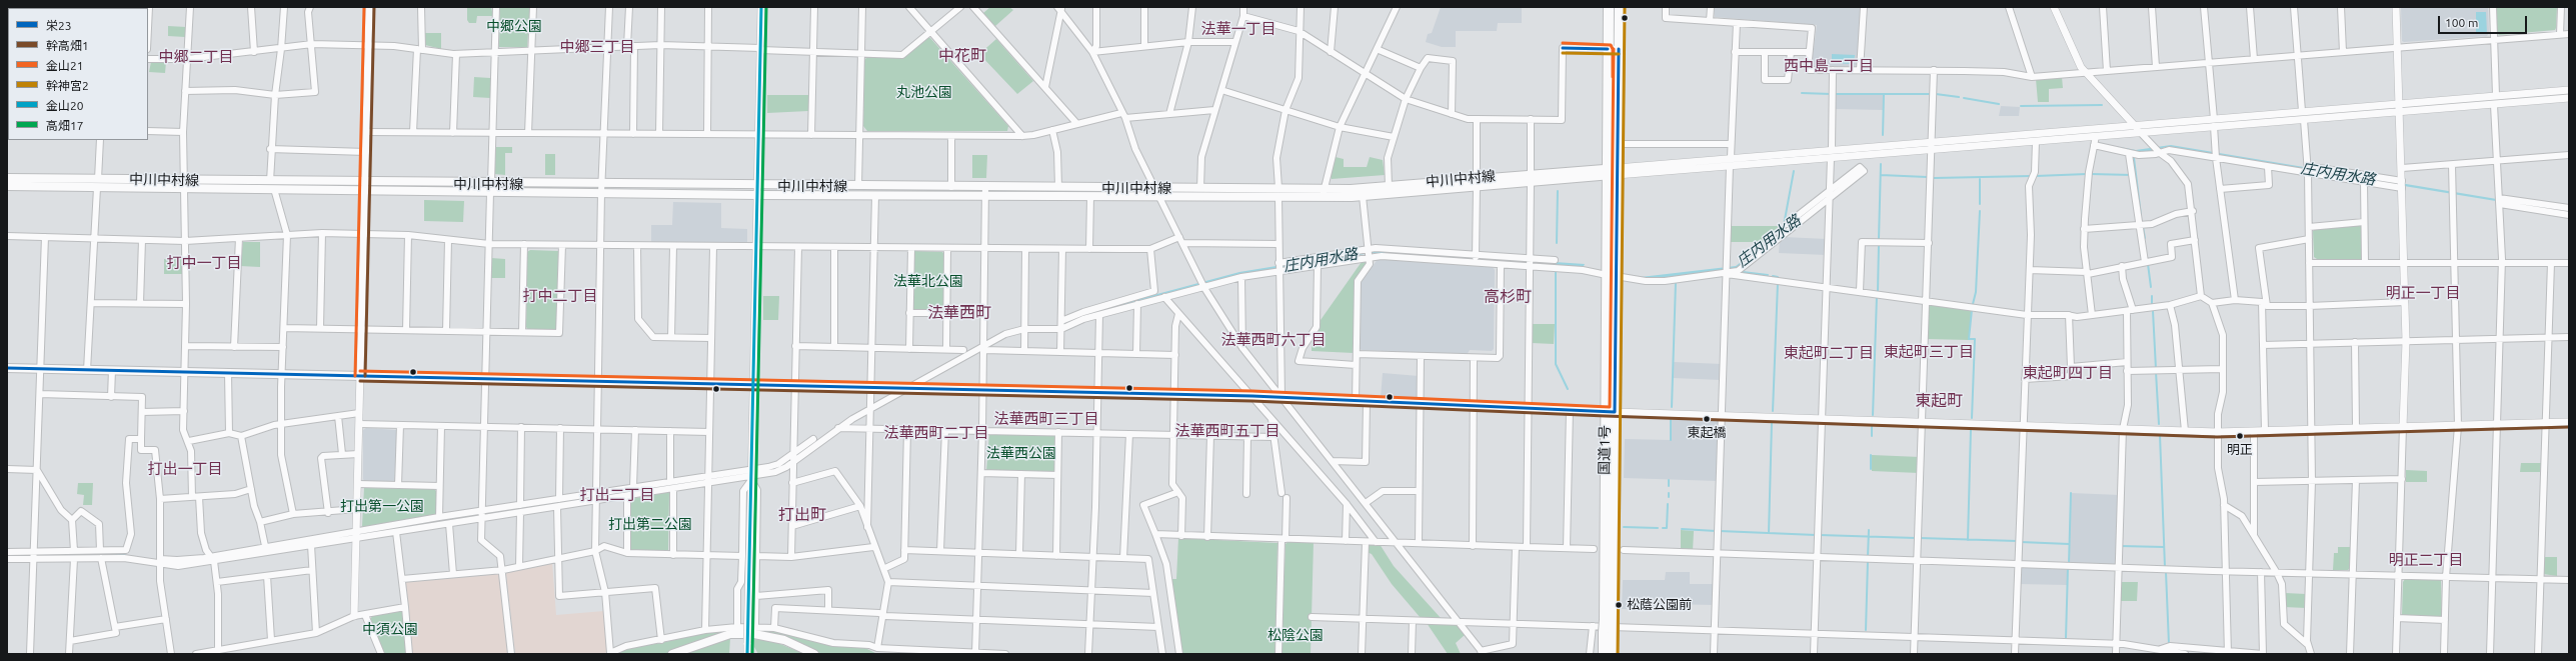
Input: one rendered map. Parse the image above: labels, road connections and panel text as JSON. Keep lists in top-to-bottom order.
{
  "streets": {
    "highway": ["国道1号"],
    "main road": ["中川中村線"]
  },
  "crossings": [
    ["中川中村線", "国道1号"]
  ],
  "districts": [
    "法華一丁目",
    "中郷三丁目",
    "中花町",
    "中郷二丁目",
    "西中島二丁目",
    "打中一丁目",
    "明正一丁目",
    "打中二丁目",
    "高杉町",
    "法華西町",
    "法華西町六丁目",
    "東起町三丁目",
    "東起町二丁目",
    "東起町四丁目",
    "東起町",
    "法華西町三丁目",
    "法華西町五丁目",
    "法華西町二丁目",
    "打出一丁目",
    "打出二丁目",
    "打出町",
    "明正二丁目"
  ],
  "water": ["庄内用水路"],
  "parks": [
    "中郷公園",
    "丸池公園",
    "法華北公園",
    "法華西公園",
    "打出第一公園",
    "打出第二公園",
    "中須公園",
    "松陰公園"
  ],
  "places": ["東起橋", "明正", "松蔭公園前"],
  "lines": [
    "transit line 幹高畑1",
    "transit line 金山21",
    "transit line 幹神宮2",
    "transit line 金山20",
    "transit line 高畑17",
    "transit line 栄23"
  ],
  "legend": [
    "栄23",
    "幹高畑1",
    "金山21",
    "幹神宮2",
    "金山20",
    "高畑17"
  ],
  "scale_bar": "100 m"
}
